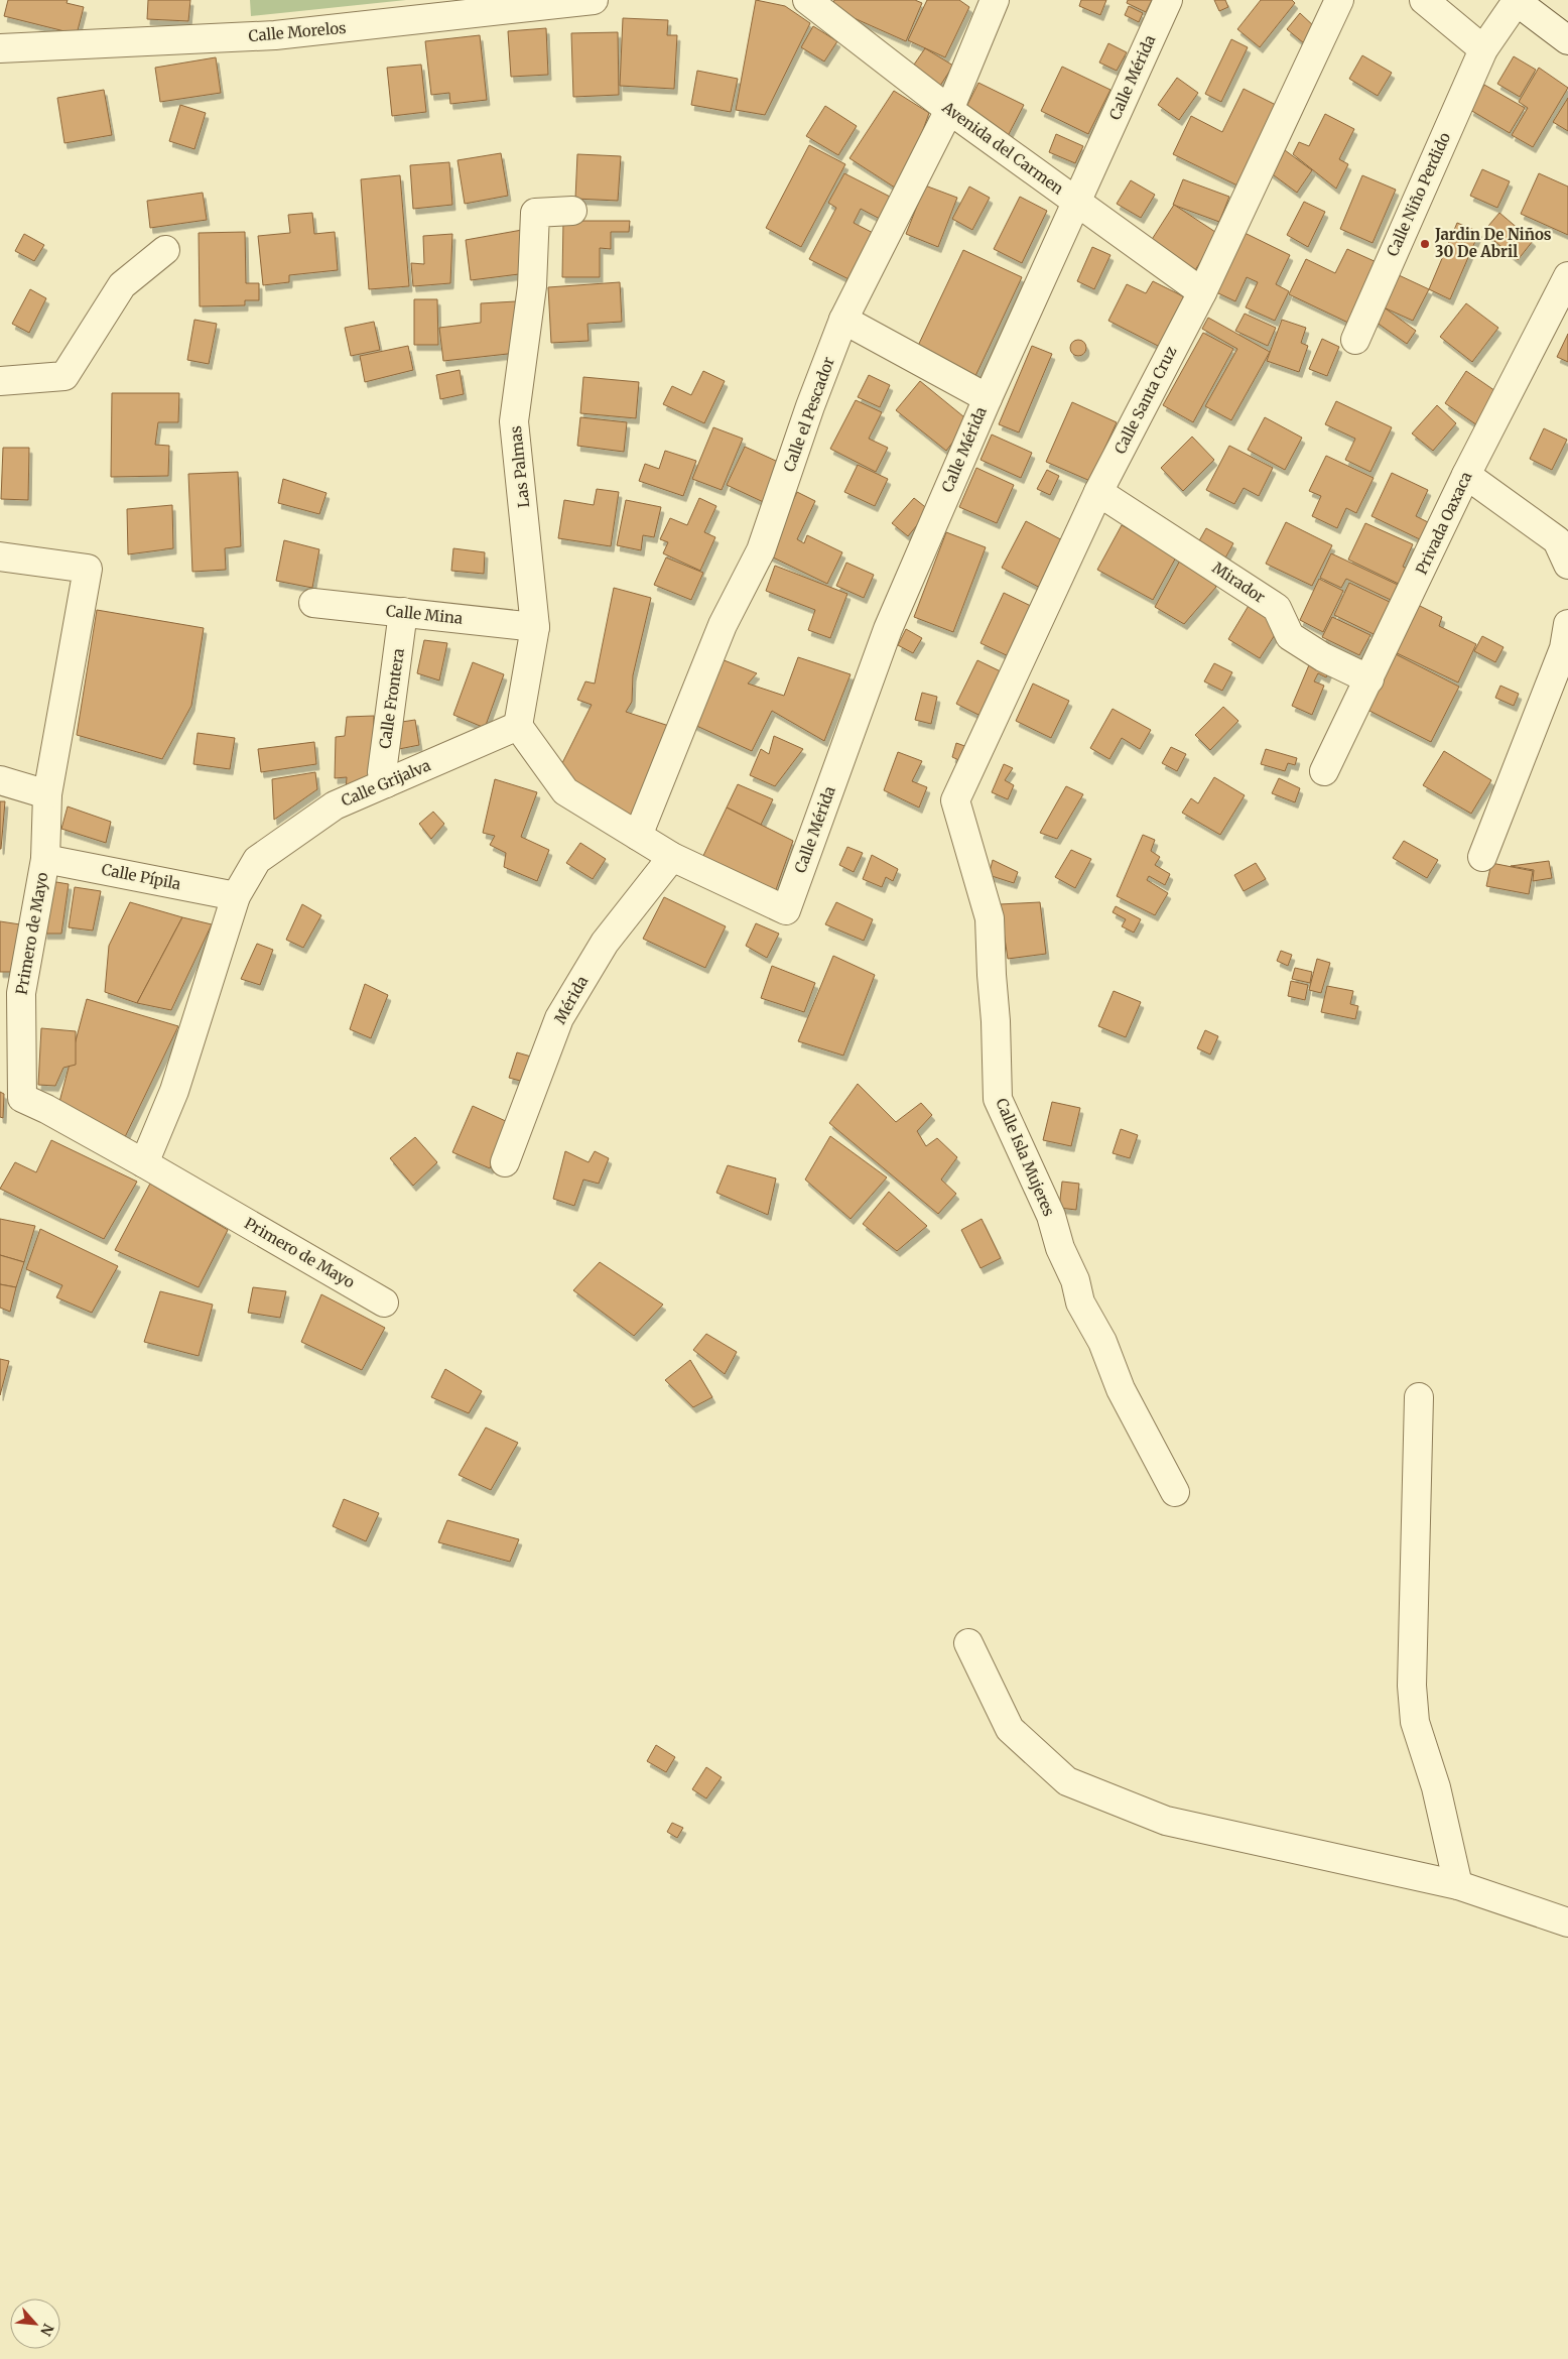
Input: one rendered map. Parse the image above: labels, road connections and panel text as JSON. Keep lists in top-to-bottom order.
{
  "streets": {
    "street": [
      "Calle Morelos",
      "Calle Mérida",
      "Avenida del Carmen",
      "Calle Niño Perdido",
      "Calle Santa Cruz",
      "Calle el Pescador",
      "Las Palmas",
      "Privada Oaxaca",
      "Mirador",
      "Calle Mina",
      "Calle Frontera",
      "Calle Grijalva",
      "Calle Pípila",
      "Primero de Mayo",
      "Mérida",
      "Calle Isla Mujeres"
    ]
  },
  "crossings": [
    ["Calle Mérida", "Avenida del Carmen"],
    ["Calle Mérida", "Mérida"],
    ["Avenida del Carmen", "Calle Santa Cruz"],
    ["Avenida del Carmen", "Calle el Pescador"],
    ["Calle Santa Cruz", "Mirador"],
    ["Calle Santa Cruz", "Calle Isla Mujeres"],
    ["Las Palmas", "Calle Mina"],
    ["Las Palmas", "Calle Grijalva"],
    ["Privada Oaxaca", "Mirador"],
    ["Calle Mina", "Calle Frontera"],
    ["Calle Frontera", "Calle Grijalva"],
    ["Calle Grijalva", "Calle Pípila"],
    ["Calle Grijalva", "Primero de Mayo"],
    ["Calle Pípila", "Primero de Mayo"]
  ],
  "places": ["Jardin De Niños 30 De Abril"],
  "north": "bottom right"
}
